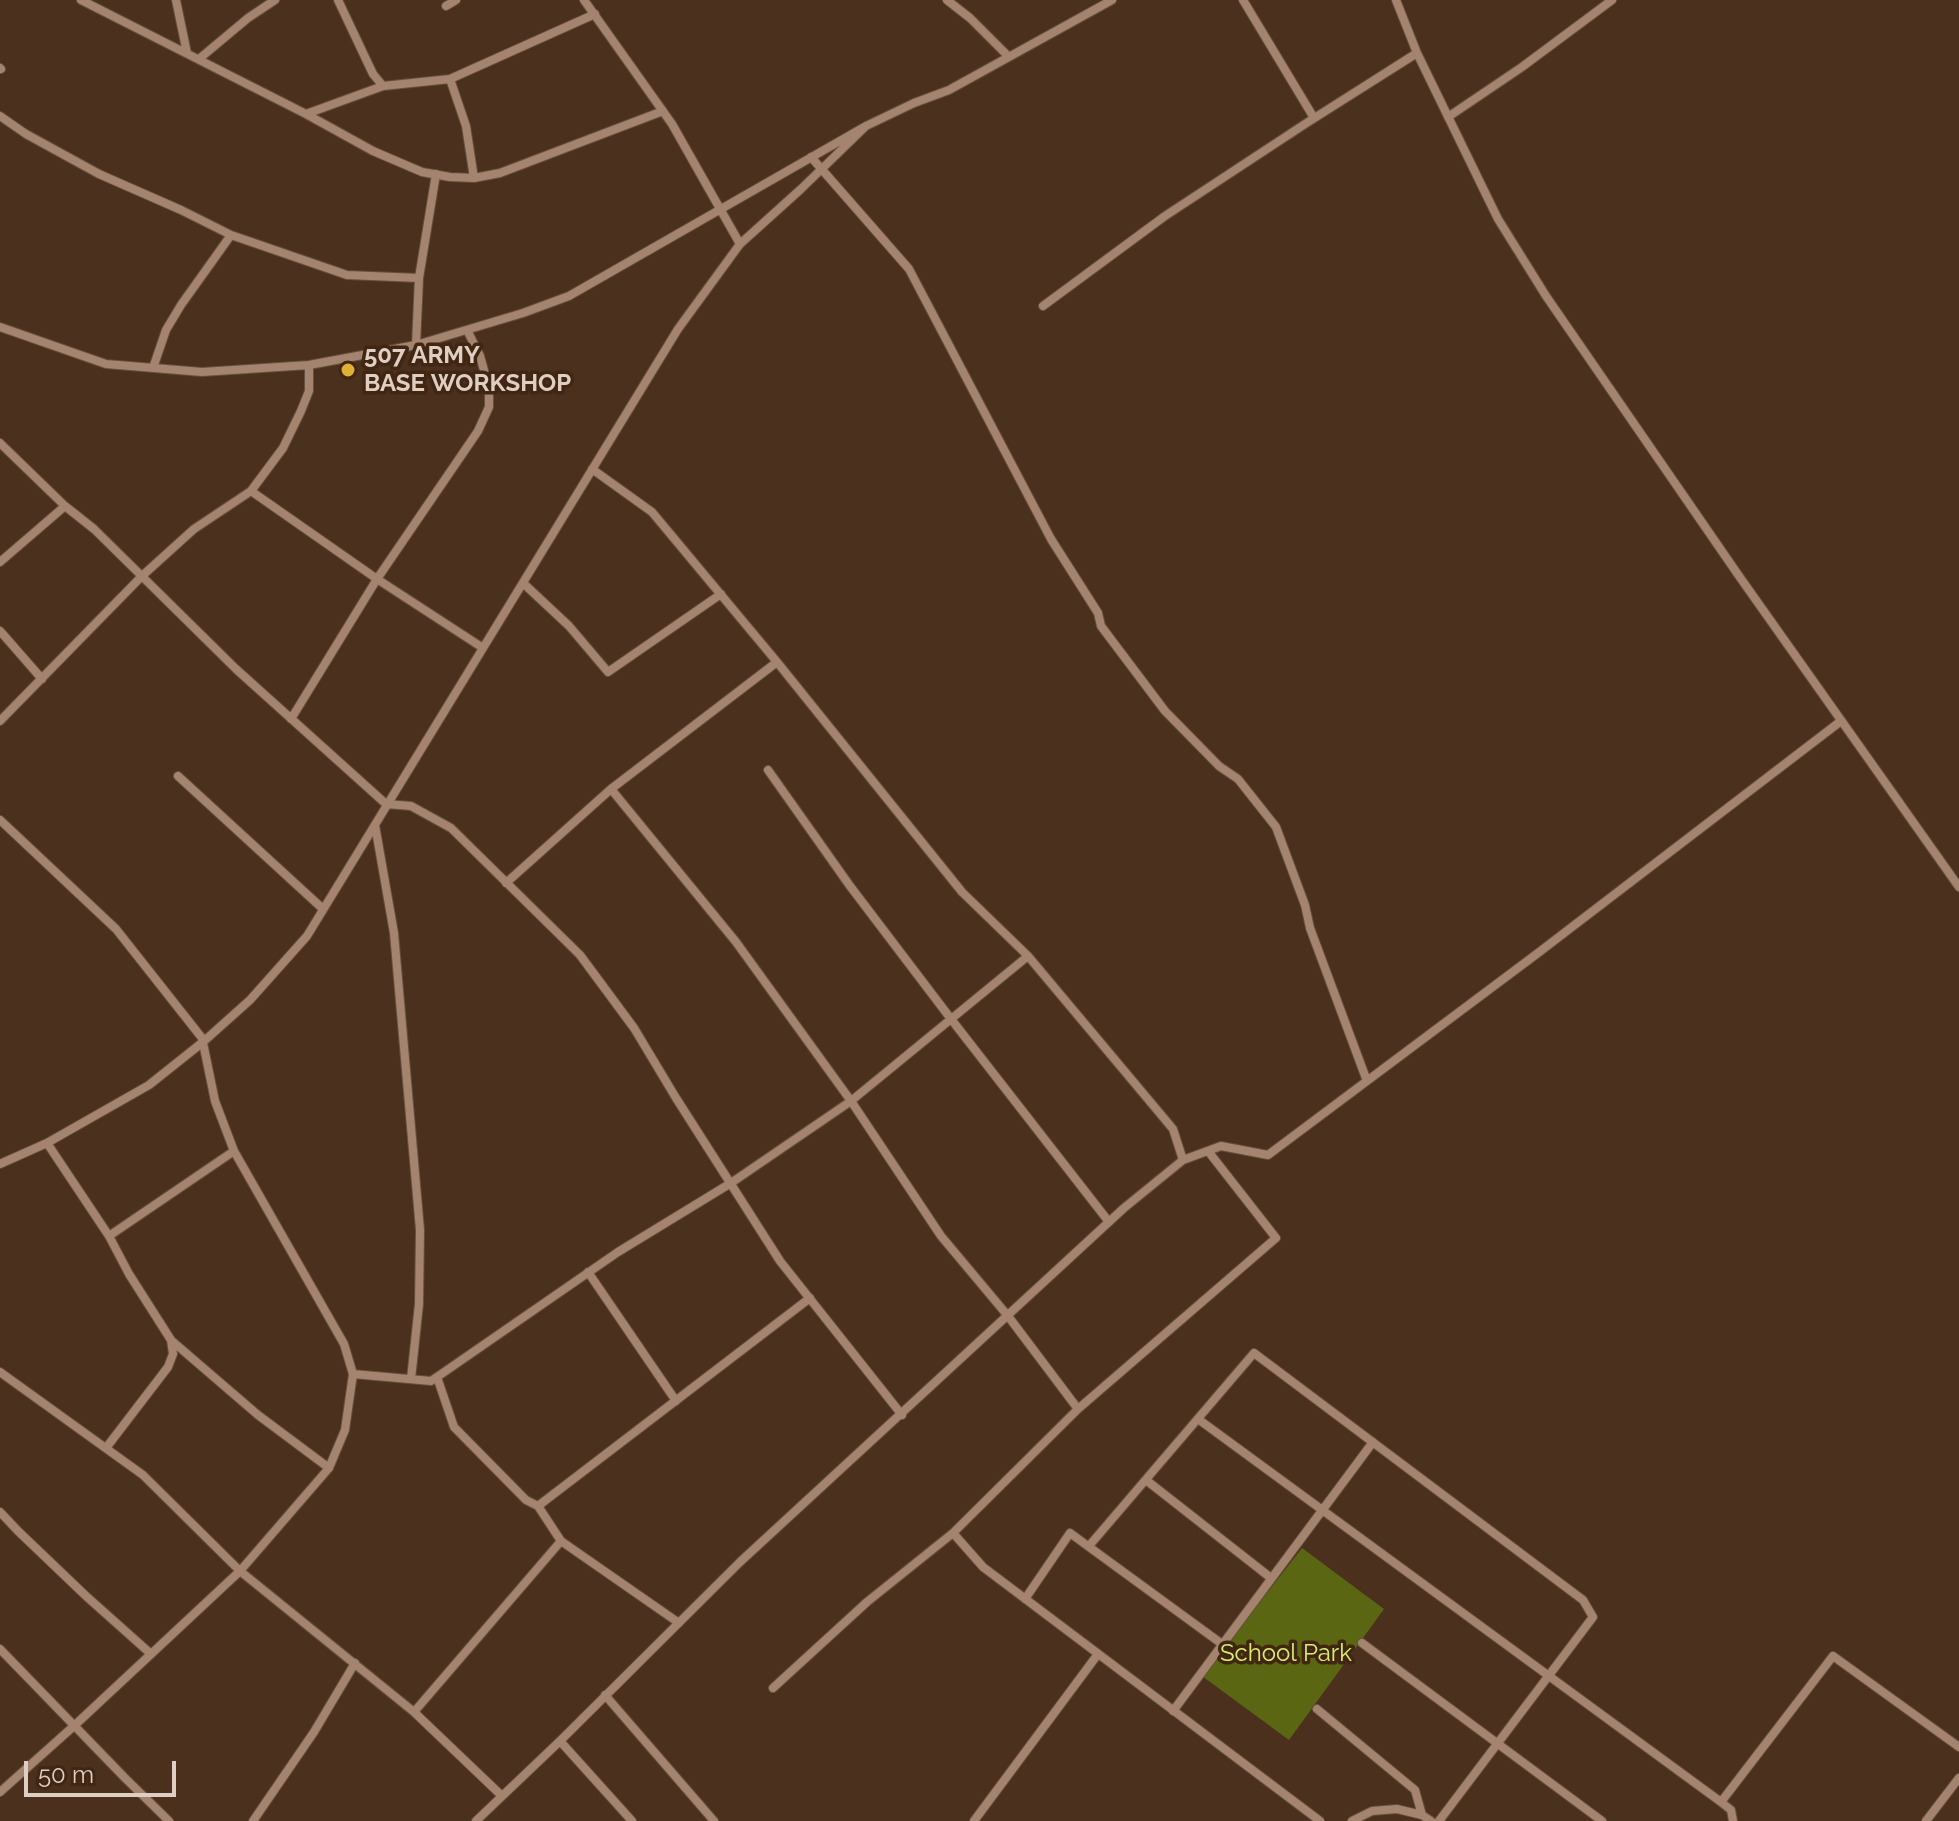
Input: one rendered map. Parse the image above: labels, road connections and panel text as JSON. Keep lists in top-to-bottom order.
{
  "parks": ["School Park"],
  "places": ["507 ARMY BASE WORKSHOP"],
  "scale_bar": "50 m"
}
